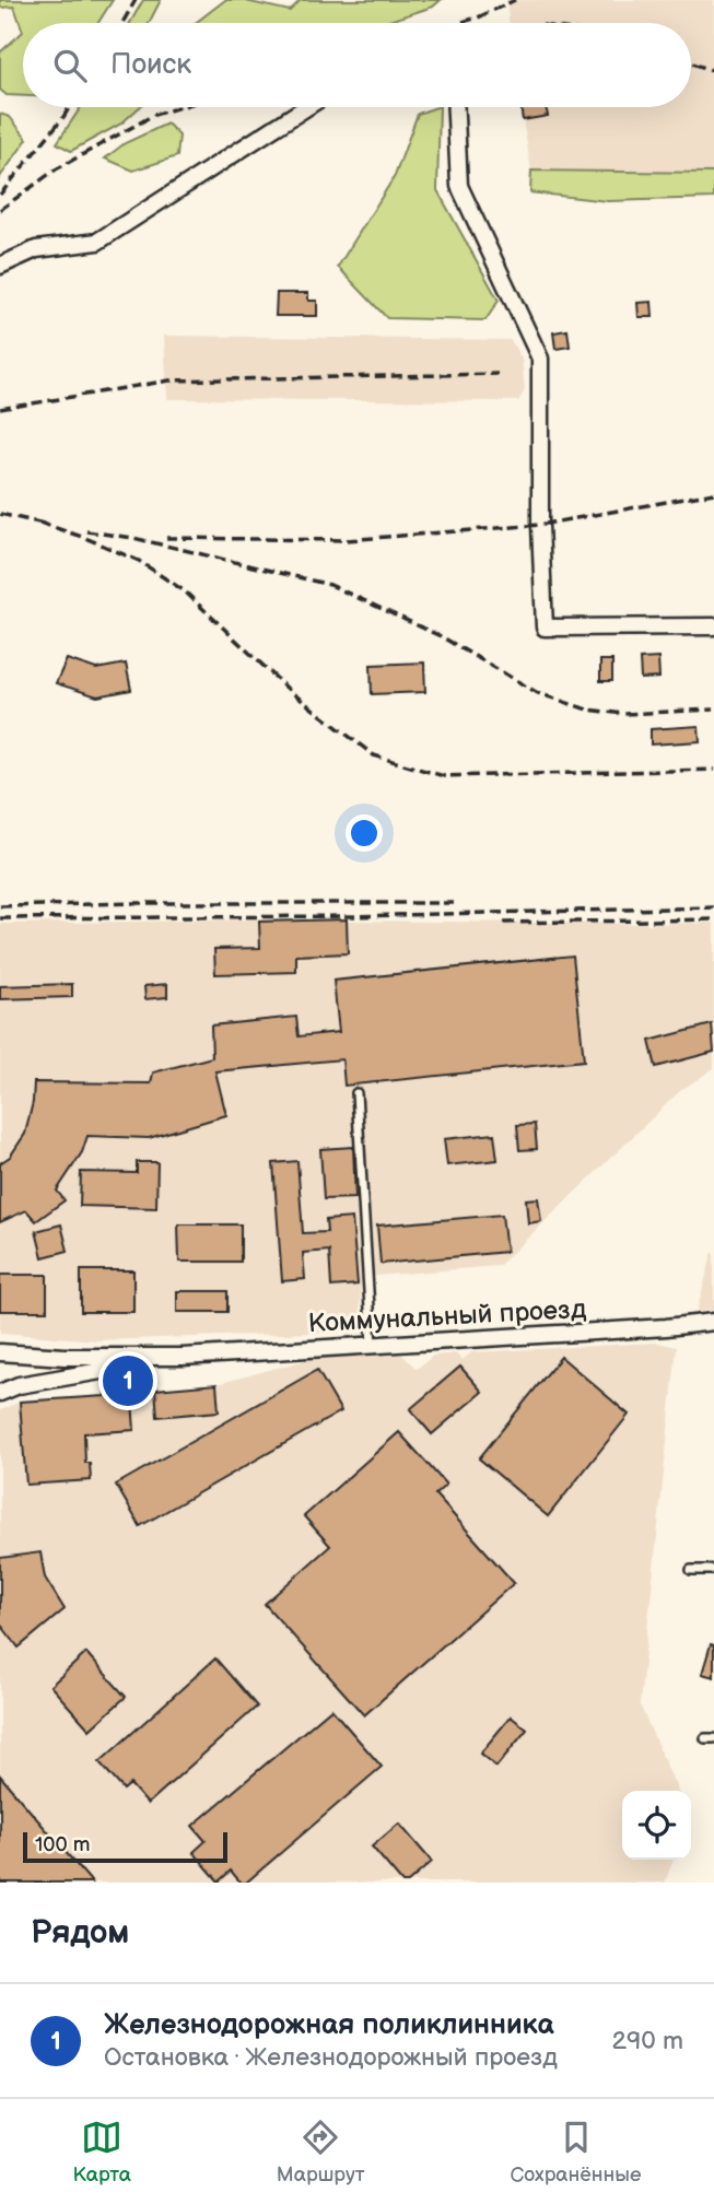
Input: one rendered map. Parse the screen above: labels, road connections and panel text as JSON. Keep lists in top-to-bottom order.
{
  "streets": {
    "street": ["Коммунальный проезд"]
  },
  "scale_bar": "100 m",
  "page": {
    "search": "Поиск",
    "pins": "1",
    "scale": "100 m",
    "heading": "Рядом",
    "list": [
      {
        "mark": "1",
        "name": "Железнодорожная поликлинника",
        "note": "Остановка · Железнодорожный проезд",
        "value": "290 m"
      }
    ],
    "nav": ["Карта", "Маршрут", "Сохранённые"]
  }
}
